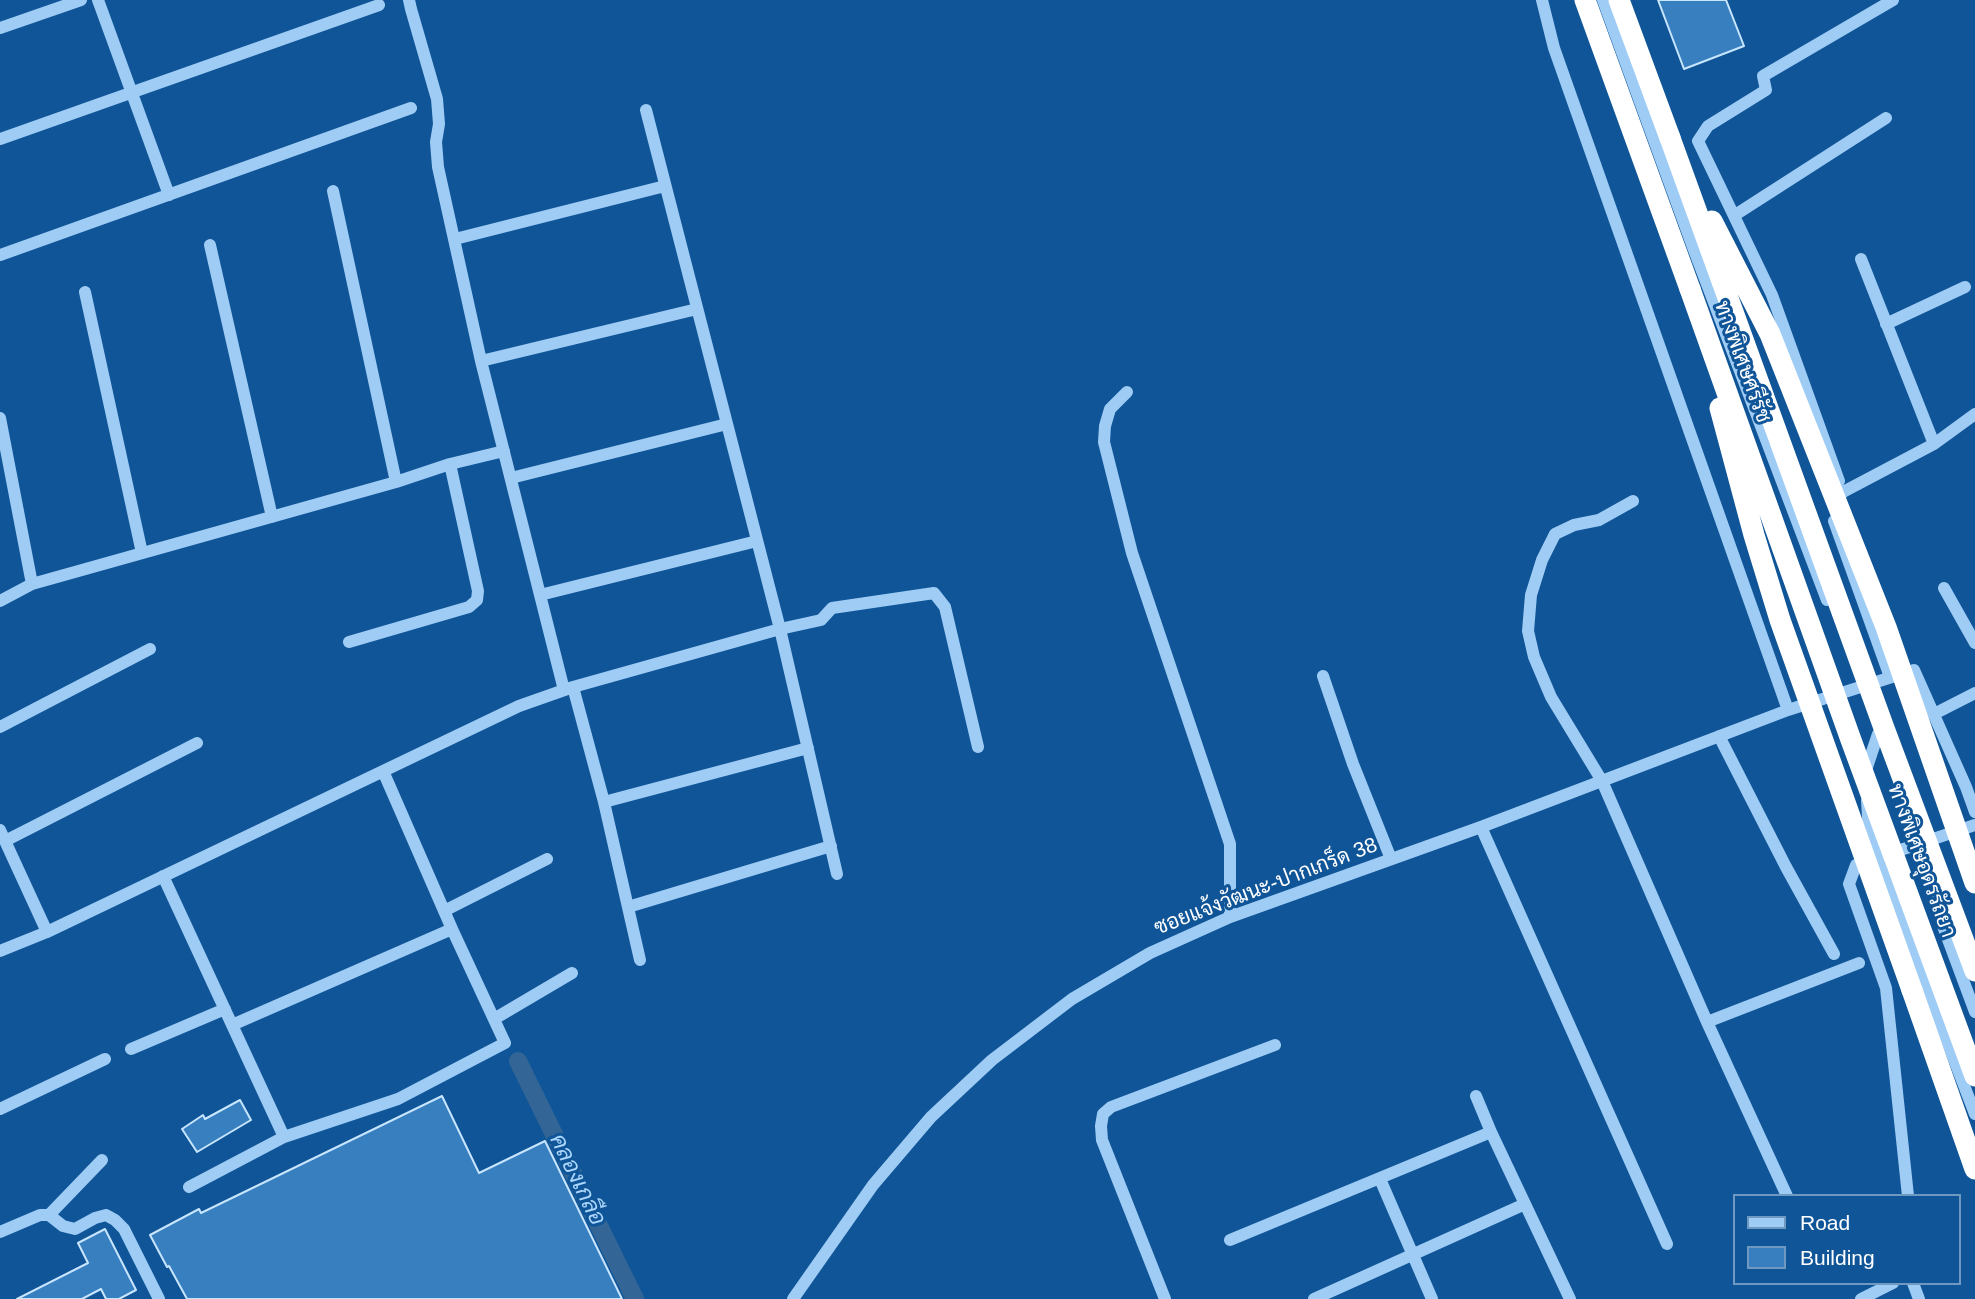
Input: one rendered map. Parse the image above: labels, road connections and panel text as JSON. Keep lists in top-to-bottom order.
{
  "streets": {
    "highway": ["ทางพิเศษศรีรัช", "ทางพิเศษอุดรรัถยา"],
    "street": ["ซอยแจ้งวัฒนะ-ปากเกร็ด 38"]
  },
  "crossings": [
    ["ทางพิเศษศรีรัช", "ทางพิเศษอุดรรัถยา"]
  ],
  "water": ["คลองเกลือ"],
  "legend": ["Road", "Building"]
}
